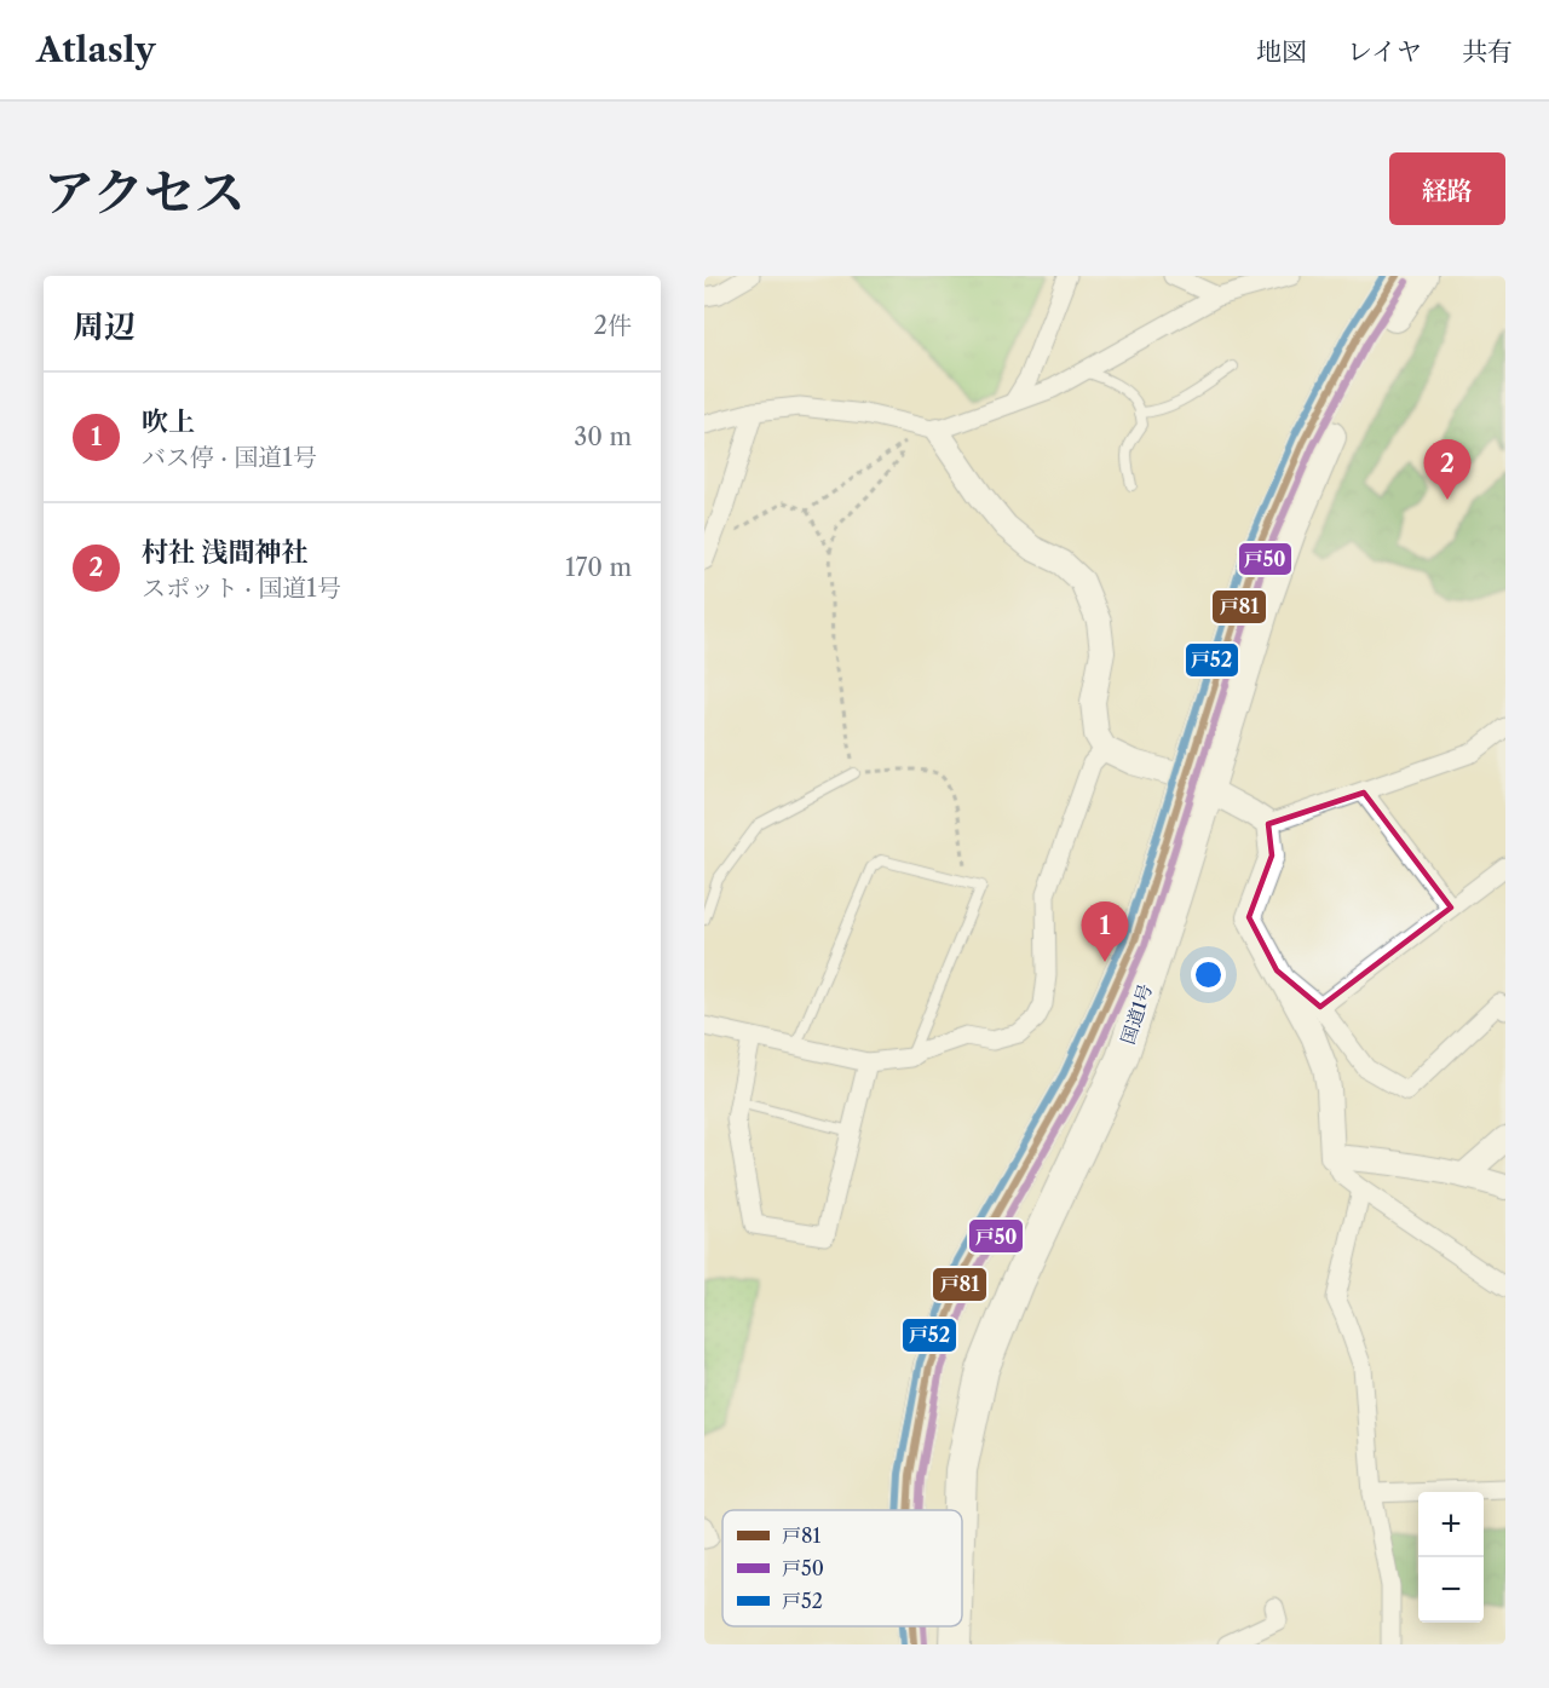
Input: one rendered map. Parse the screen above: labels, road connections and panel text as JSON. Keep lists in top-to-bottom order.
{
  "streets": {
    "highway": ["国道1号"]
  },
  "lines": ["transit line 戸81", "transit line 戸52", "transit line 戸50"],
  "legend": ["戸81", "戸50", "戸52"],
  "page": {
    "header": "Atlasly",
    "nav": ["地図", "レイヤ", "共有"],
    "title": "アクセス",
    "buttons": "経路",
    "heading": ["周辺", "2件"],
    "list": [
      {
        "mark": "1",
        "name": "吹上",
        "note": "バス停 · 国道1号",
        "value": "30 m"
      },
      {
        "mark": "2",
        "name": "村社 浅間神社",
        "note": "スポット · 国道1号",
        "value": "170 m"
      }
    ],
    "pins": ["2", "1"],
    "map_buttons": ["+", "−"]
  }
}
